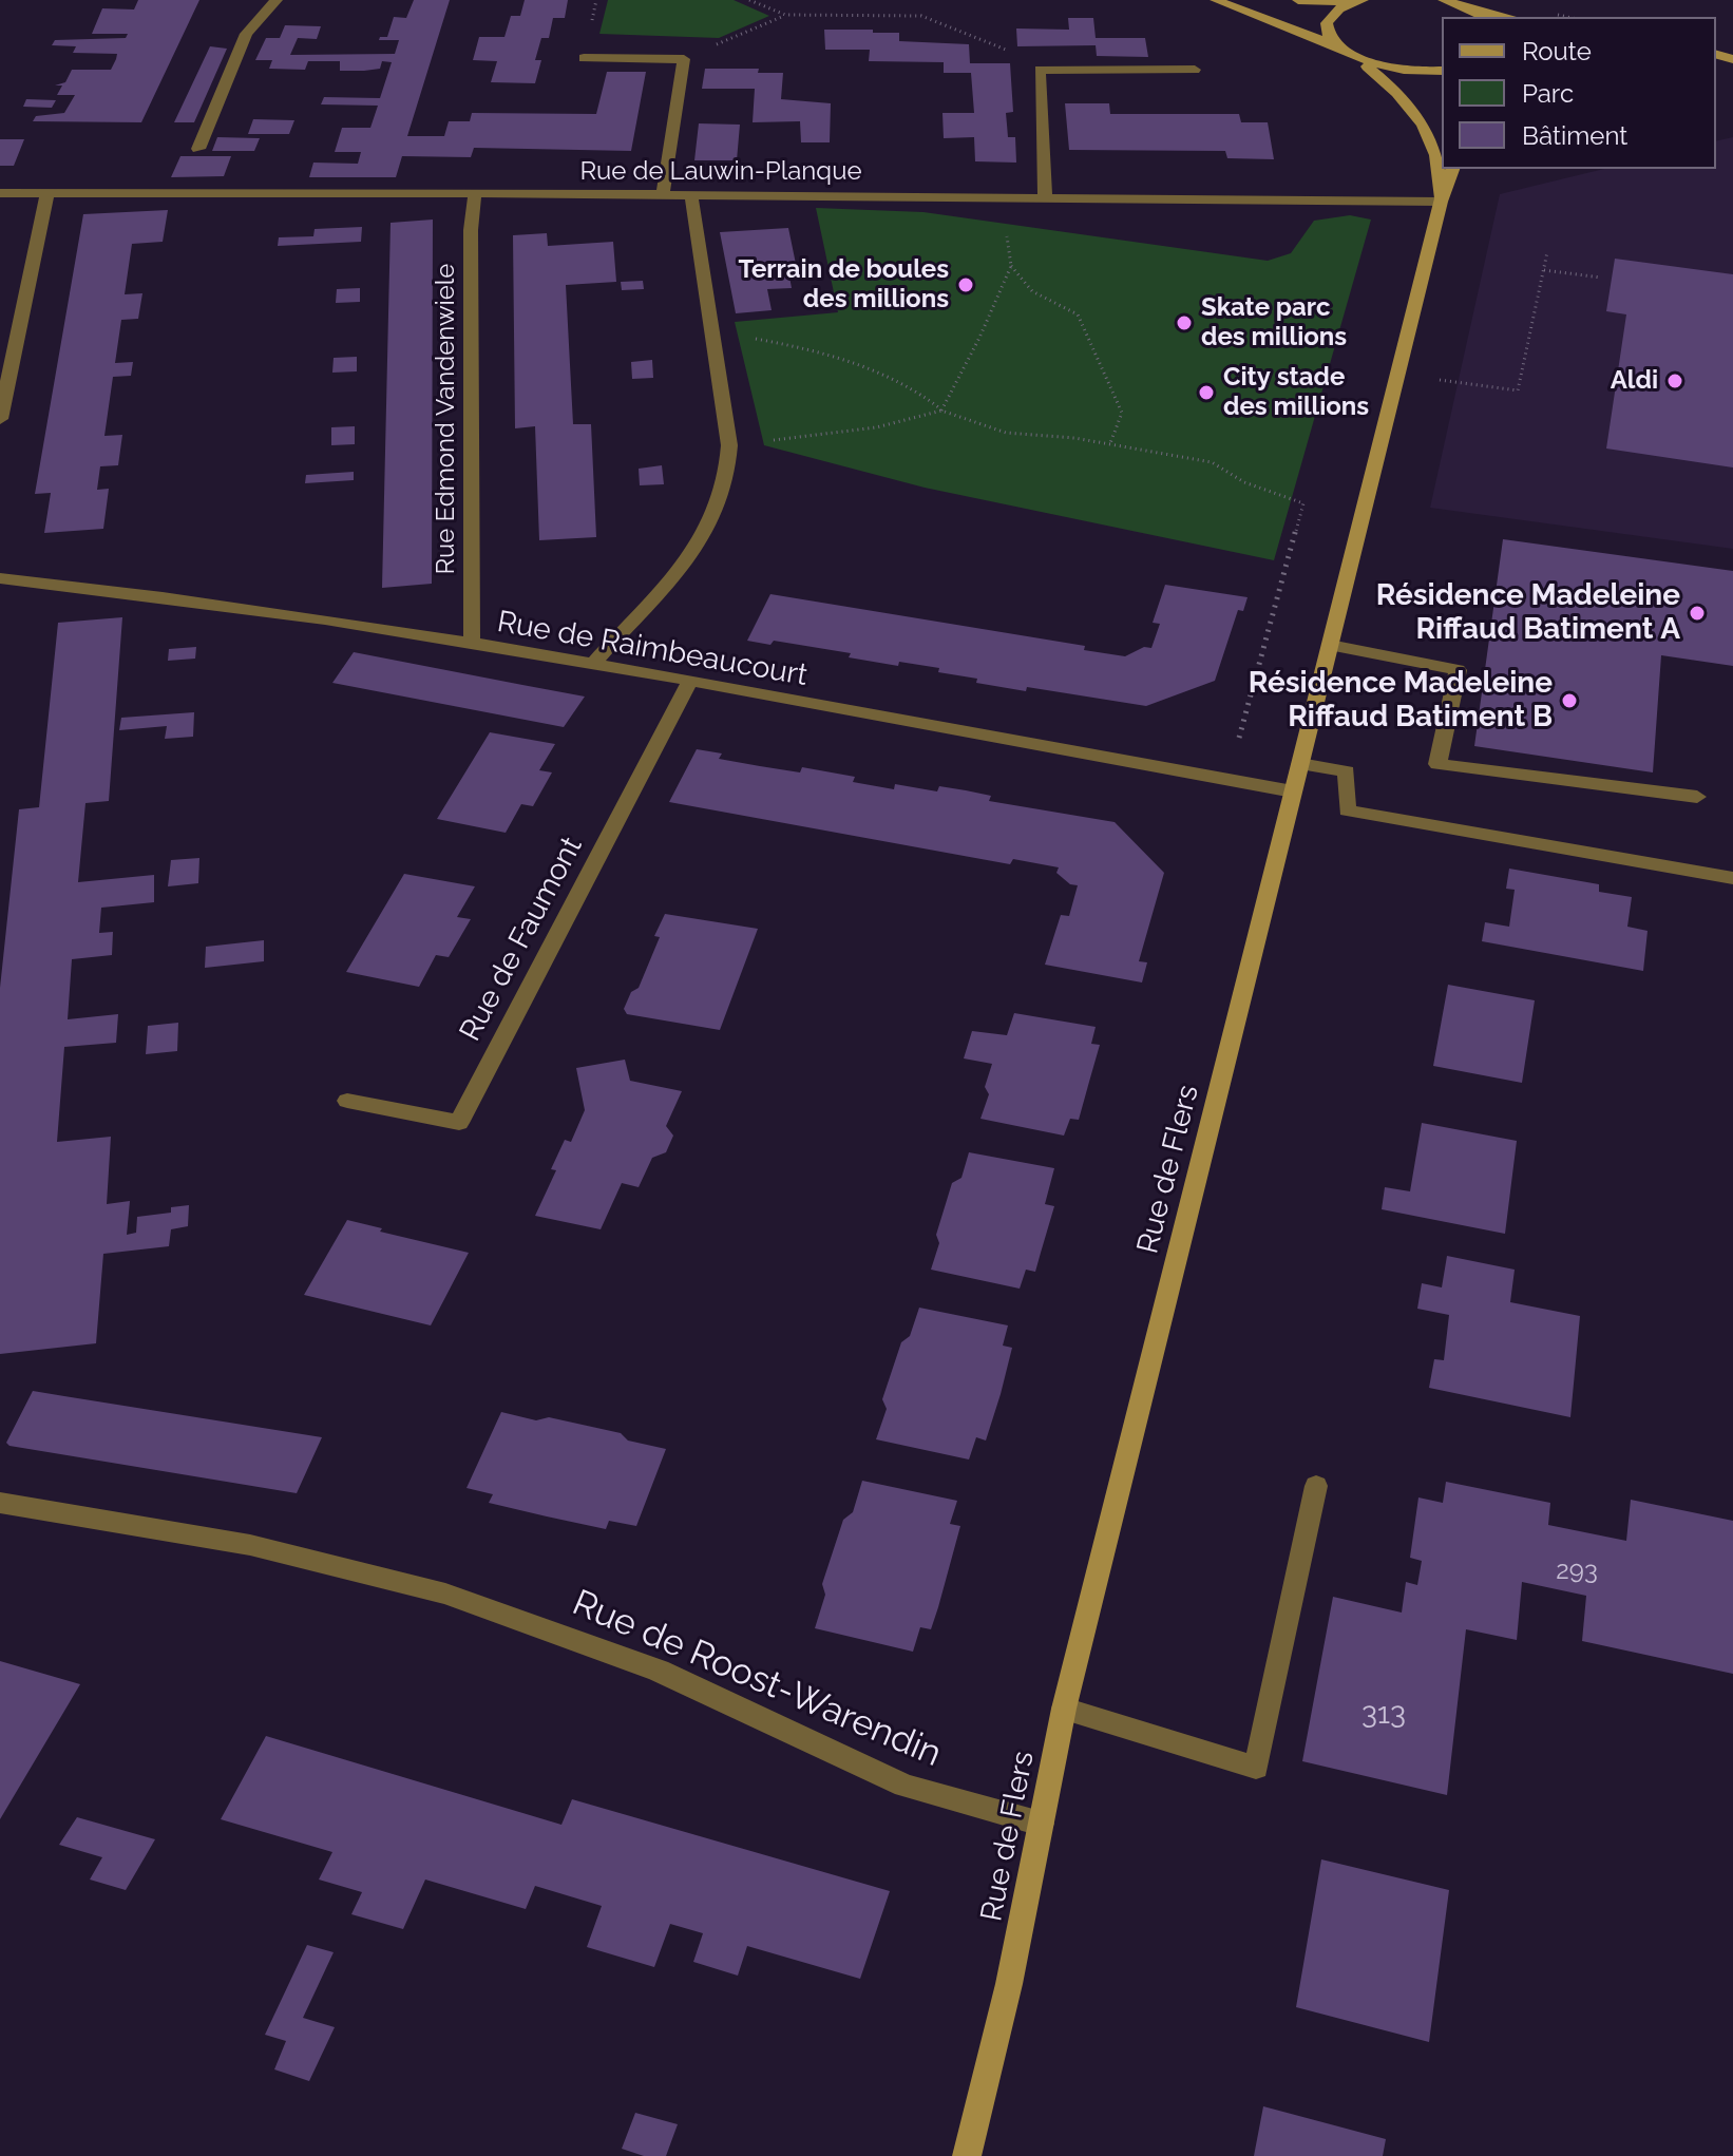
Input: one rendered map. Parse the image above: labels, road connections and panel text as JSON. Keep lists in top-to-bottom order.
{
  "streets": {
    "main road": ["Rue de Flers"],
    "street": [
      "Rue de Lauwin-Planque",
      "Rue Edmond Vandenwiele",
      "Rue de Raimbeaucourt",
      "Rue de Faumont",
      "Rue de Roost-Warendin"
    ]
  },
  "crossings": [
    ["Rue de Lauwin-Planque", "Rue Edmond Vandenwiele"],
    ["Rue de Lauwin-Planque", "Rue de Flers"],
    ["Rue Edmond Vandenwiele", "Rue de Raimbeaucourt"],
    ["Rue de Raimbeaucourt", "Rue de Faumont"],
    ["Rue de Raimbeaucourt", "Rue de Flers"],
    ["Rue de Flers", "Rue de Roost-Warendin"]
  ],
  "places": [
    "Terrain de boules des millions",
    "Skate parc des millions",
    "Aldi",
    "City stade des millions",
    "Résidence Madeleine Riffaud Batiment A",
    "Résidence Madeleine Riffaud Batiment B"
  ],
  "house_numbers": ["293", "313"],
  "legend": ["Route", "Parc", "Bâtiment"]
}
